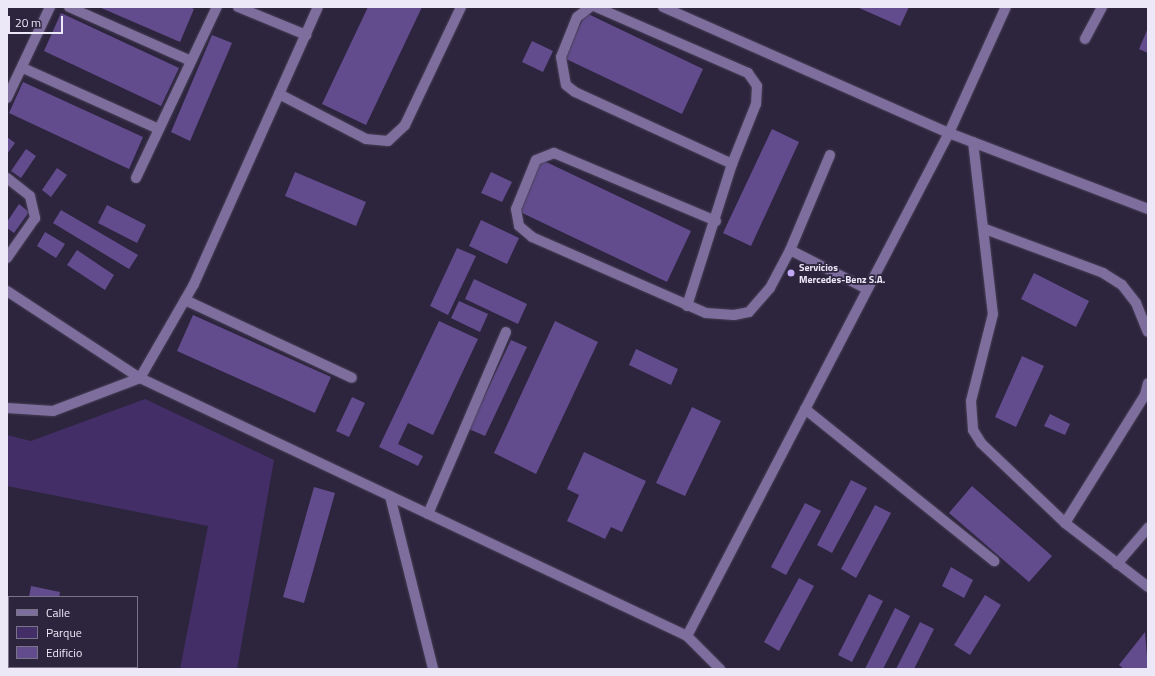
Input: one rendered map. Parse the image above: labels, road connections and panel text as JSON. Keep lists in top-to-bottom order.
{
  "places": ["Servicios Mercedes-Benz S.A."],
  "legend": ["Calle", "Parque", "Edificio"],
  "scale_bar": "20 m"
}
